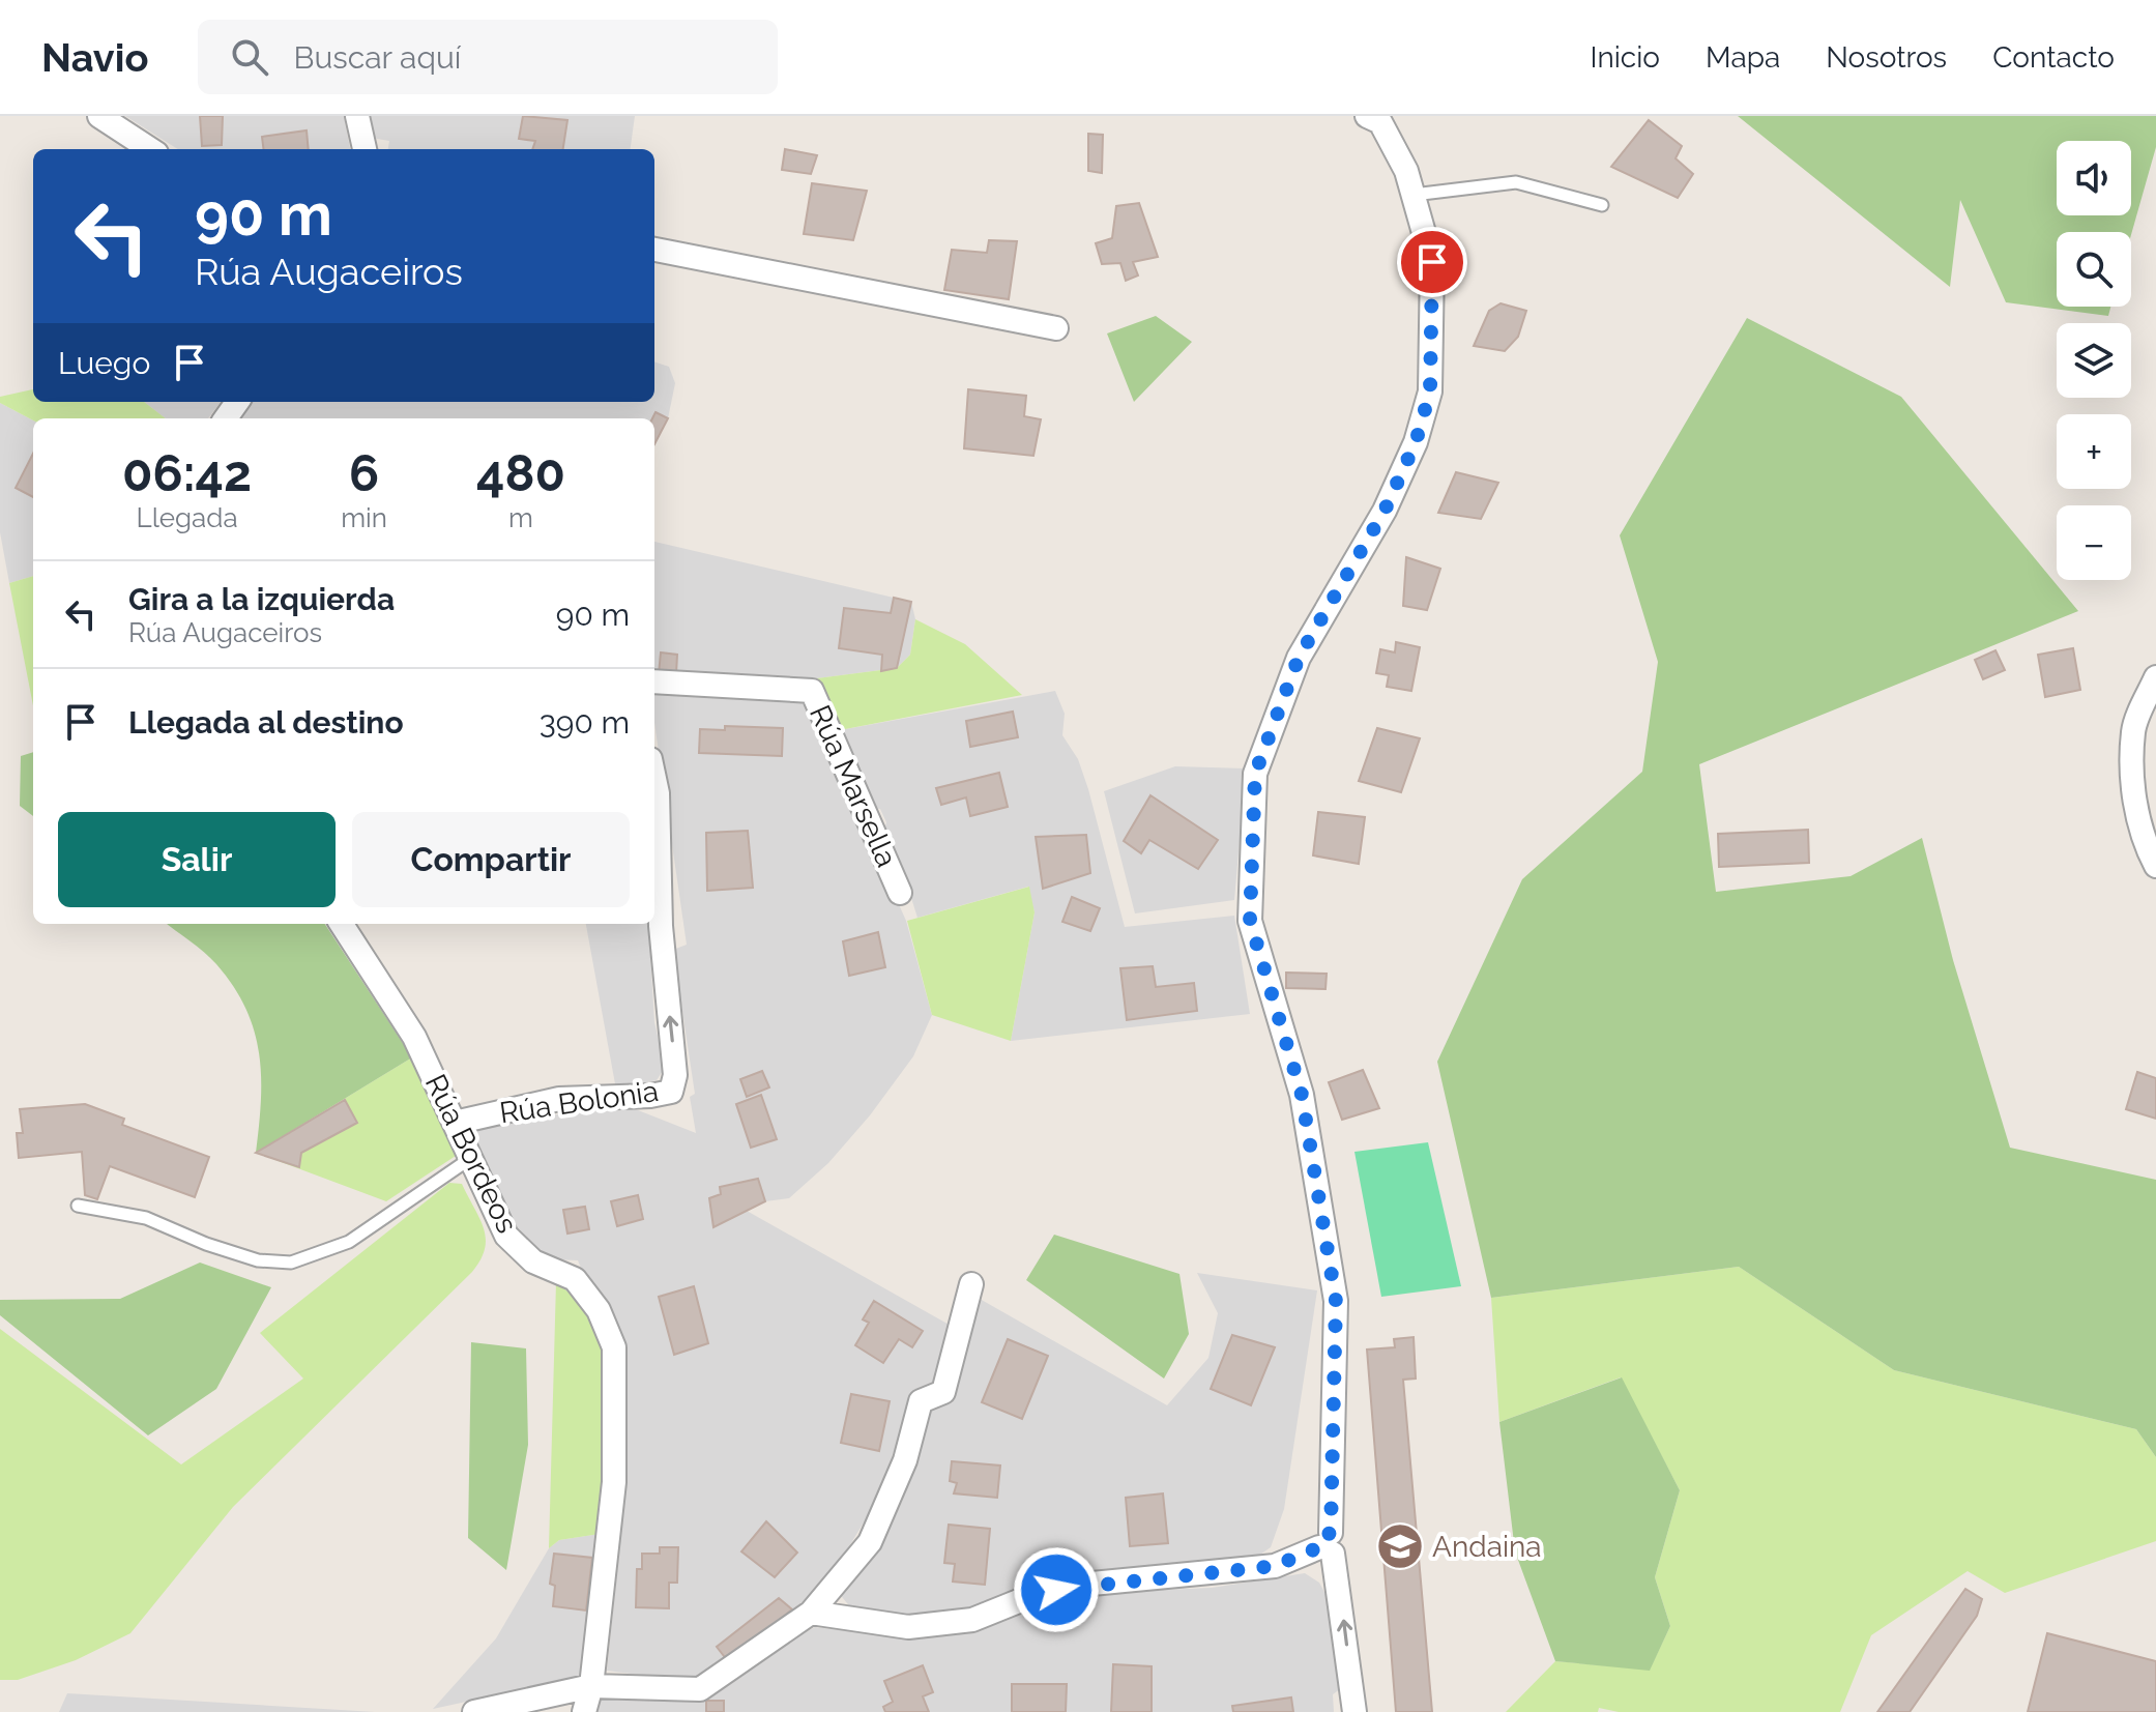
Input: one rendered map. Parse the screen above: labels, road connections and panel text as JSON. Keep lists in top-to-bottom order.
{
  "streets": {
    "street": ["Rúa Marsella", "Rúa Bolonia", "Rúa Bordeos"]
  },
  "crossings": [
    ["Rúa Bolonia", "Rúa Bordeos"]
  ],
  "places": {
    "school or university": ["Andaina"]
  },
  "page": {
    "header": "Navio",
    "search": "Buscar aquí",
    "nav": [
      "Inicio",
      "Mapa",
      "Nosotros",
      "Contacto"
    ],
    "map_buttons": ["+", "−"],
    "turn": ["90 m", "Rúa Augaceiros"],
    "then": "Luego",
    "eta": [
      "06:42",
      "Llegada",
      "6",
      "min",
      "480",
      "m"
    ],
    "list": [
      {
        "name": "Gira a la izquierda",
        "note": "Rúa Augaceiros",
        "value": "90 m"
      },
      {
        "name": "Llegada al destino",
        "value": "390 m"
      }
    ],
    "buttons": ["Salir", "Compartir"]
  }
}
